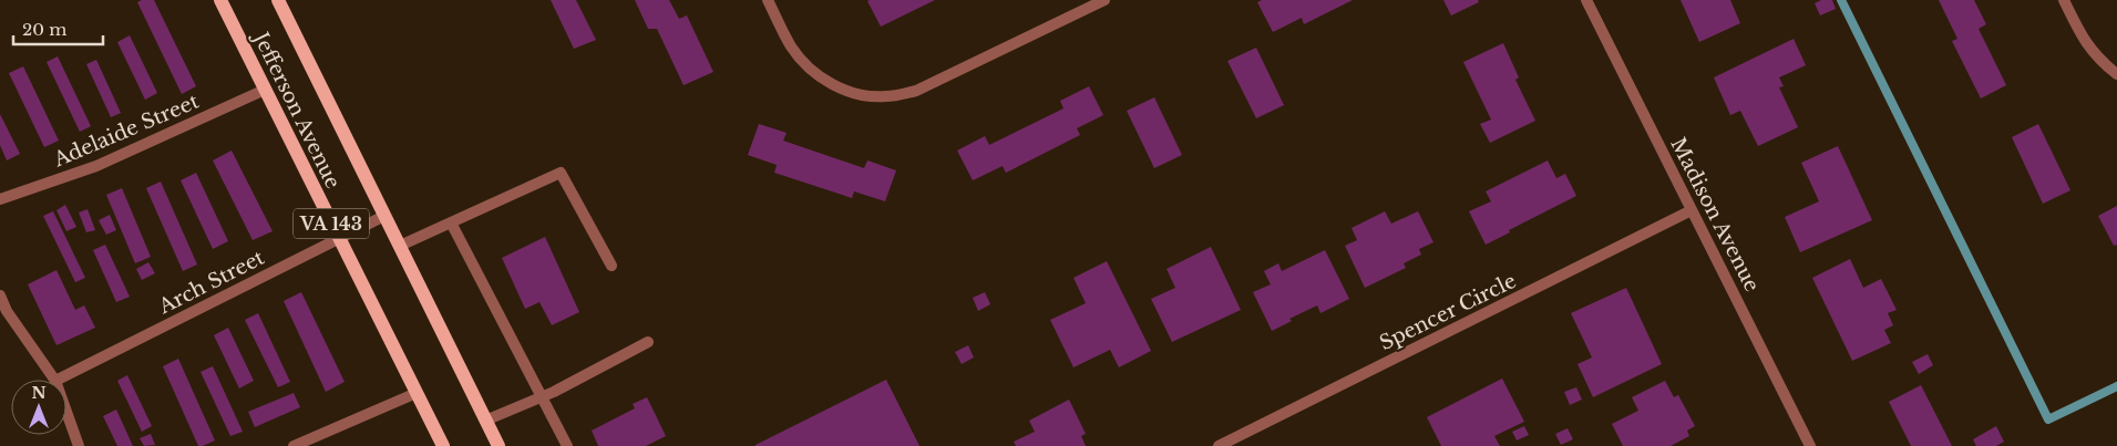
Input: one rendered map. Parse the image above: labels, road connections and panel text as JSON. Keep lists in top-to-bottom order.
{
  "streets": {
    "main road": ["Jefferson Avenue", "VA 143"],
    "street": [
      "Adelaide Street",
      "Madison Avenue",
      "Arch Street",
      "Spencer Circle"
    ]
  },
  "crossings": [
    ["Jefferson Avenue", "Adelaide Street"],
    ["Jefferson Avenue", "Arch Street"],
    ["Madison Avenue", "Spencer Circle"]
  ],
  "scale_bar": "20 m",
  "north": "top"
}
